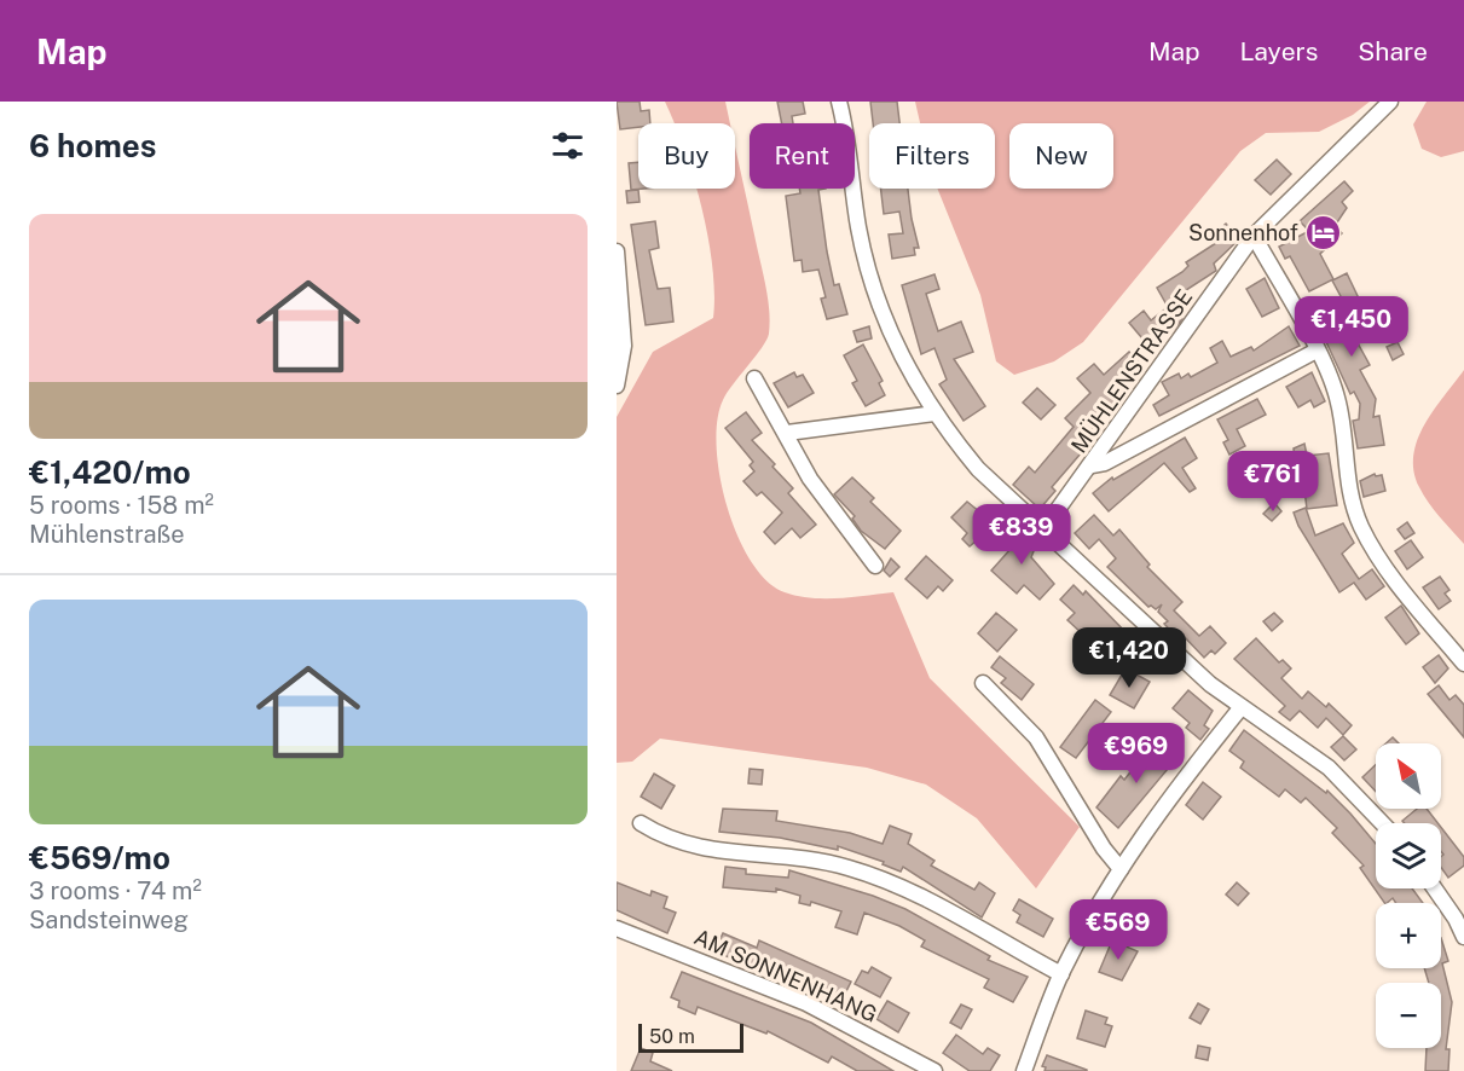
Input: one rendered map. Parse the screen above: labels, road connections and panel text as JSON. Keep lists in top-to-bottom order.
{
  "streets": {
    "street": ["MÜHLENSTRASSE", "AM SONNENHANG"]
  },
  "places": {
    "hotel": ["Sonnenhof"]
  },
  "scale_bar": "50 m",
  "north": "top left",
  "page": {
    "header": "Map",
    "nav": ["Map", "Layers", "Share"],
    "heading": "6 homes",
    "chip": [
      "Buy",
      "Rent",
      "Filters",
      "New"
    ],
    "list": [
      {
        "name": "€1,420/mo",
        "note": "5 rooms · 158 m² · Mühlenstraße"
      },
      {
        "name": "€569/mo",
        "note": "3 rooms · 74 m² · Sandsteinweg"
      }
    ],
    "price": [
      "€1,450",
      "€761",
      "€839",
      "€1,420",
      "€969",
      "€569"
    ],
    "map_buttons": ["+", "−"],
    "scale": "50 m"
  }
}
